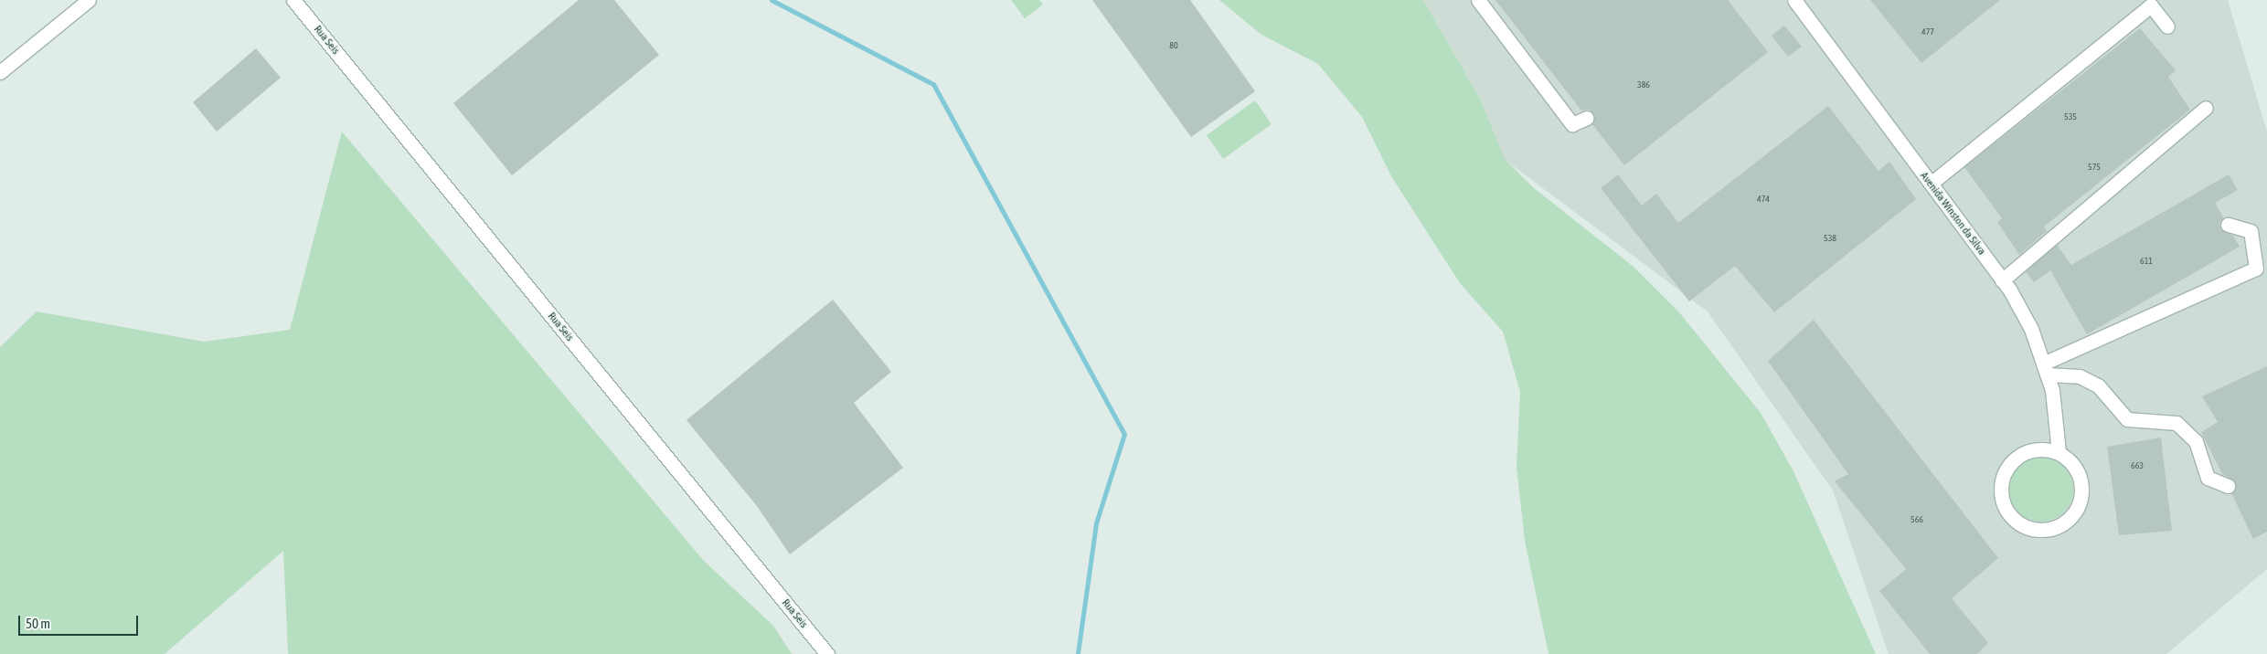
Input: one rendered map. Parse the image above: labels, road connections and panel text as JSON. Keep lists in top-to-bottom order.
{
  "streets": {
    "street": ["Rua Seis", "Avenida Winston da Silva"]
  },
  "house_numbers": [
    "477",
    "80",
    "386",
    "535",
    "575",
    "474",
    "538",
    "611",
    "663",
    "566"
  ],
  "scale_bar": "50 m"
}
